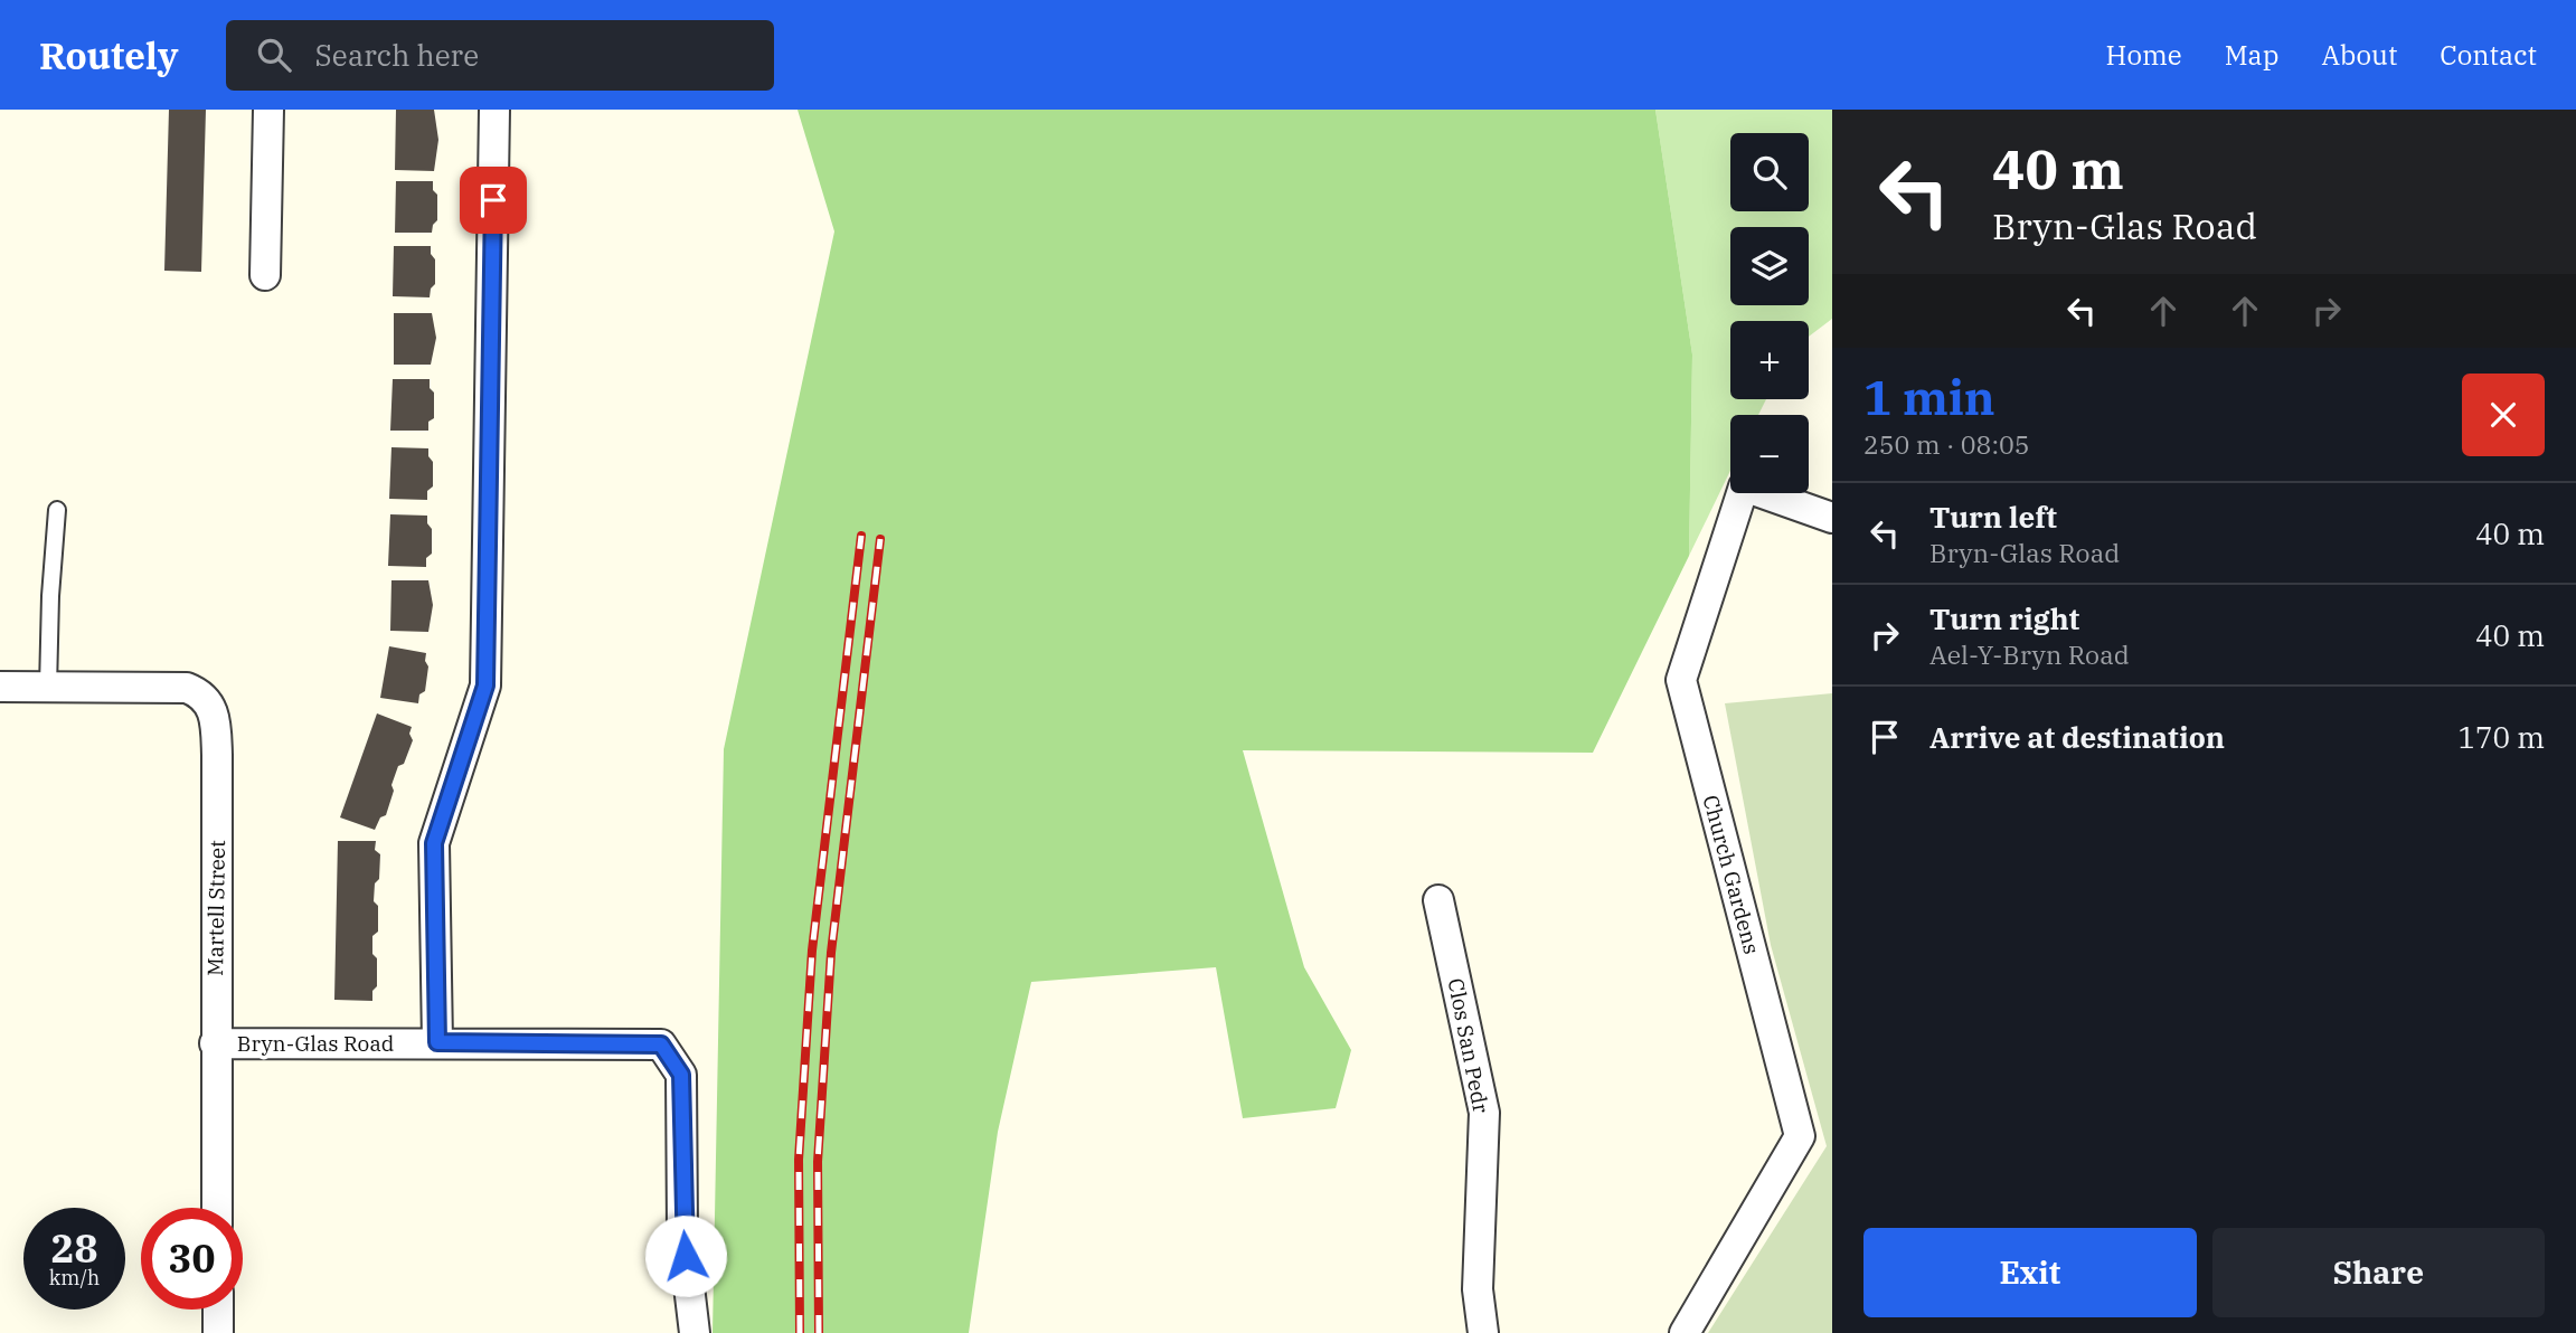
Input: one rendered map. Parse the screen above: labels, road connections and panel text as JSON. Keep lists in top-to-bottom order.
{
  "streets": {
    "street": [
      "Church Gardens",
      "Martell Street",
      "Bryn-Glas Road",
      "Clos San Pedr"
    ]
  },
  "crossings": [
    ["Martell Street", "Bryn-Glas Road"]
  ],
  "page": {
    "header": "Routely",
    "search": "Search here",
    "nav": [
      "Home",
      "Map",
      "About",
      "Contact"
    ],
    "turn": ["40 m", "Bryn-Glas Road"],
    "map_buttons": ["+", "−"],
    "heading": ["1 min", "250 m · 08:05"],
    "list": [
      {
        "name": "Turn left",
        "note": "Bryn-Glas Road",
        "value": "40 m"
      },
      {
        "name": "Turn right",
        "note": "Ael-Y-Bryn Road",
        "value": "40 m"
      },
      {
        "name": "Arrive at destination",
        "value": "170 m"
      }
    ],
    "speed": "28 km/h",
    "limit": "30",
    "buttons": ["Exit", "Share"]
  }
}
